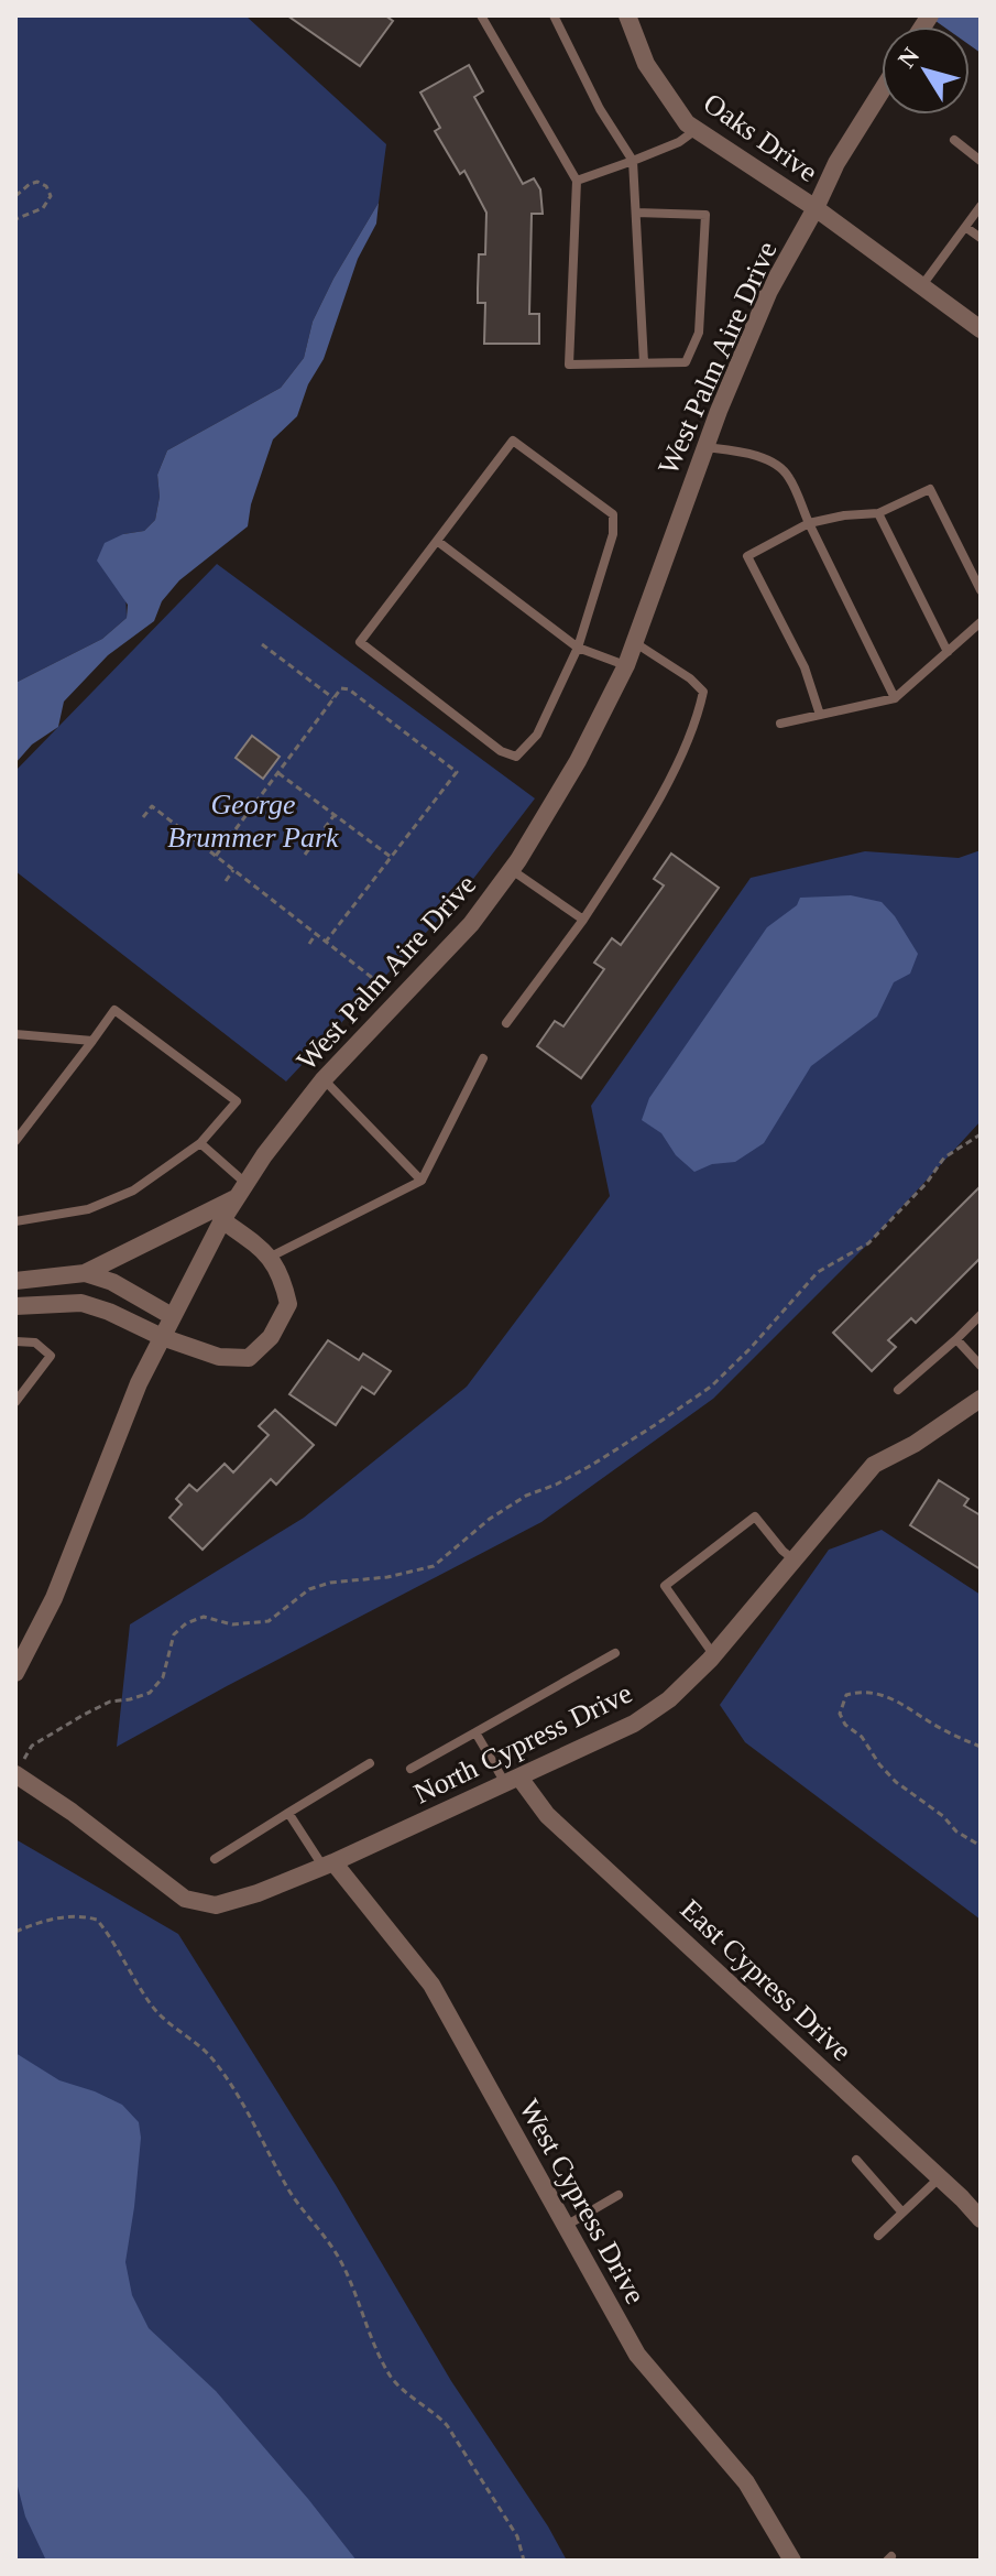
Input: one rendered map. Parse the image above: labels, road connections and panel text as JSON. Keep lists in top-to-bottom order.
{
  "streets": {
    "street": [
      "Oaks Drive",
      "West Palm Aire Drive",
      "North Cypress Drive",
      "East Cypress Drive",
      "West Cypress Drive"
    ]
  },
  "crossings": [
    ["Oaks Drive", "West Palm Aire Drive"],
    ["North Cypress Drive", "East Cypress Drive"],
    ["North Cypress Drive", "West Cypress Drive"]
  ],
  "parks": ["George Brummer Park"],
  "north": "top left"
}
